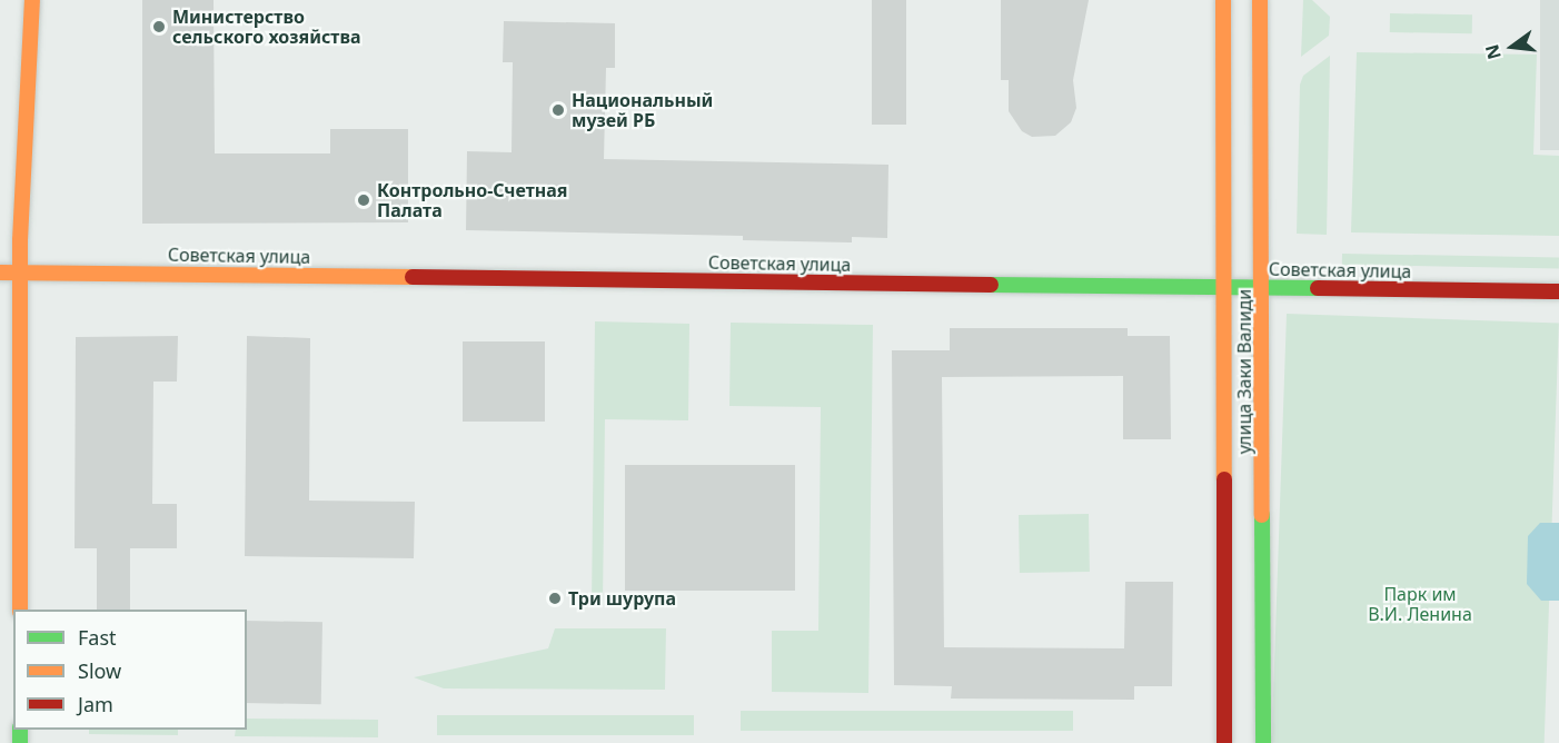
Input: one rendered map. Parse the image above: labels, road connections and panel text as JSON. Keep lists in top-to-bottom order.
{
  "streets": {
    "main road": ["Советская улица", "улица Заки Валиди"]
  },
  "crossings": [
    ["Советская улица", "улица Заки Валиди"]
  ],
  "parks": ["Парк им В.И. Ленина"],
  "places": [
    "Министерство сельского хозяйства",
    "Национальный музей РБ",
    "Контрольно-Счетная Палата",
    "Три шурупа"
  ],
  "legend": ["Fast", "Slow", "Jam"],
  "north": "left"
}
